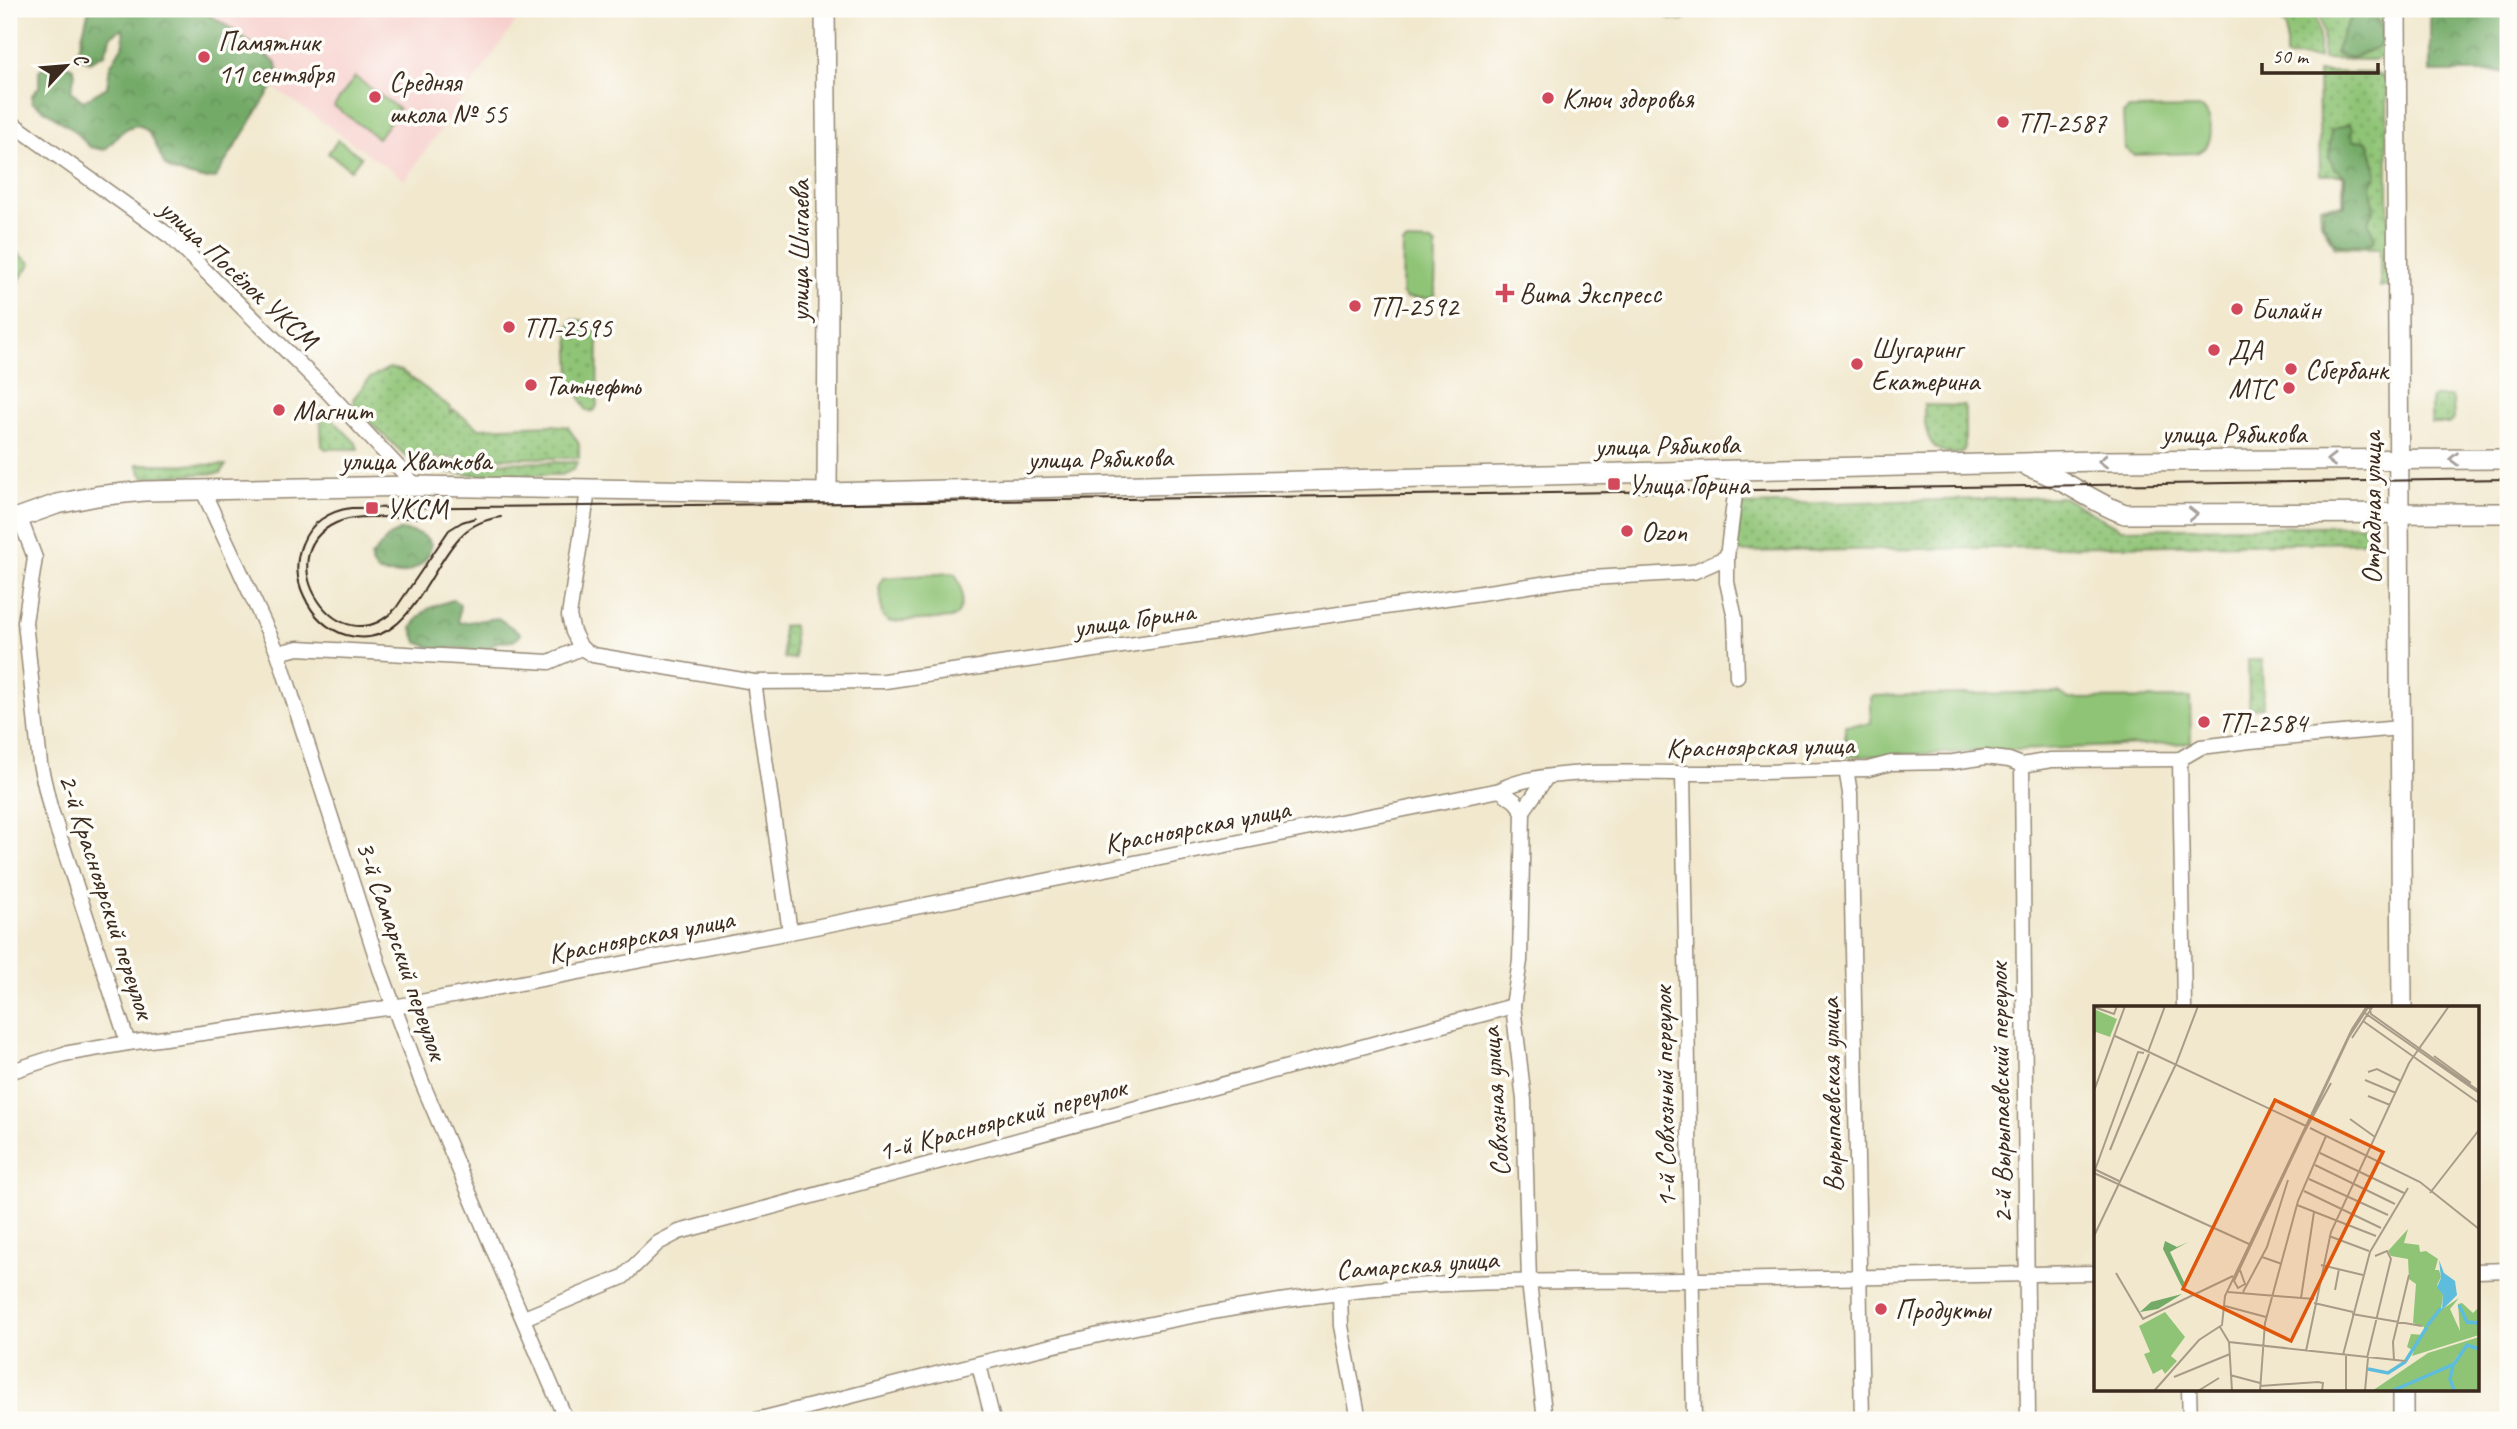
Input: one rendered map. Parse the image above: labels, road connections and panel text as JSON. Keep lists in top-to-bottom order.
{
  "streets": {
    "main road": [
      "улица Шигаева",
      "улица Рябикова",
      "улица Хваткова",
      "Отрадная улица"
    ],
    "street": [
      "улица Посёлок УКСМ",
      "улица Горина",
      "Красноярская улица",
      "2-й Красноярский переулок",
      "3-й Самарский переулок",
      "2-й Вырыпаевский переулок",
      "Вырыпаевская улица",
      "1-й Совхозный переулок",
      "Совхозная улица",
      "1-й Красноярский переулок",
      "Самарская улица"
    ]
  },
  "crossings": [
    ["улица Шигаева", "улица Рябикова"],
    ["улица Шигаева", "улица Хваткова"],
    ["улица Посёлок УКСМ", "улица Хваткова"],
    ["улица Рябикова", "улица Хваткова"],
    ["улица Рябикова", "Отрадная улица"],
    ["улица Хваткова", "2-й Красноярский переулок"],
    ["улица Хваткова", "3-й Самарский переулок"],
    ["Отрадная улица", "Красноярская улица"],
    ["Красноярская улица", "2-й Красноярский переулок"],
    ["Красноярская улица", "3-й Самарский переулок"],
    ["Красноярская улица", "2-й Вырыпаевский переулок"],
    ["Красноярская улица", "Вырыпаевская улица"],
    ["Красноярская улица", "1-й Совхозный переулок"],
    ["3-й Самарский переулок", "1-й Красноярский переулок"],
    ["2-й Вырыпаевский переулок", "Самарская улица"],
    ["Вырыпаевская улица", "Самарская улица"],
    ["1-й Совхозный переулок", "Самарская улица"],
    ["Совхозная улица", "1-й Красноярский переулок"],
    ["Совхозная улица", "Самарская улица"]
  ],
  "places": {
    "other": [
      "Памятник 11 сентября",
      "Средняя школа № 55",
      "Ключ здоровья",
      "ТП-2587",
      "ТП-2592",
      "Билайн",
      "ТП-2595",
      "ДА",
      "Шугаринг Екатерина",
      "Сбербанк",
      "Татнефть",
      "МТС",
      "Магнит",
      "Ozon",
      "ТП-2584",
      "Продукты"
    ],
    "health": ["Вита Экспресс"],
    "transit": ["Улица Горина", "УКСМ"]
  },
  "scale_bar": "50 m",
  "north": "top right"
}
